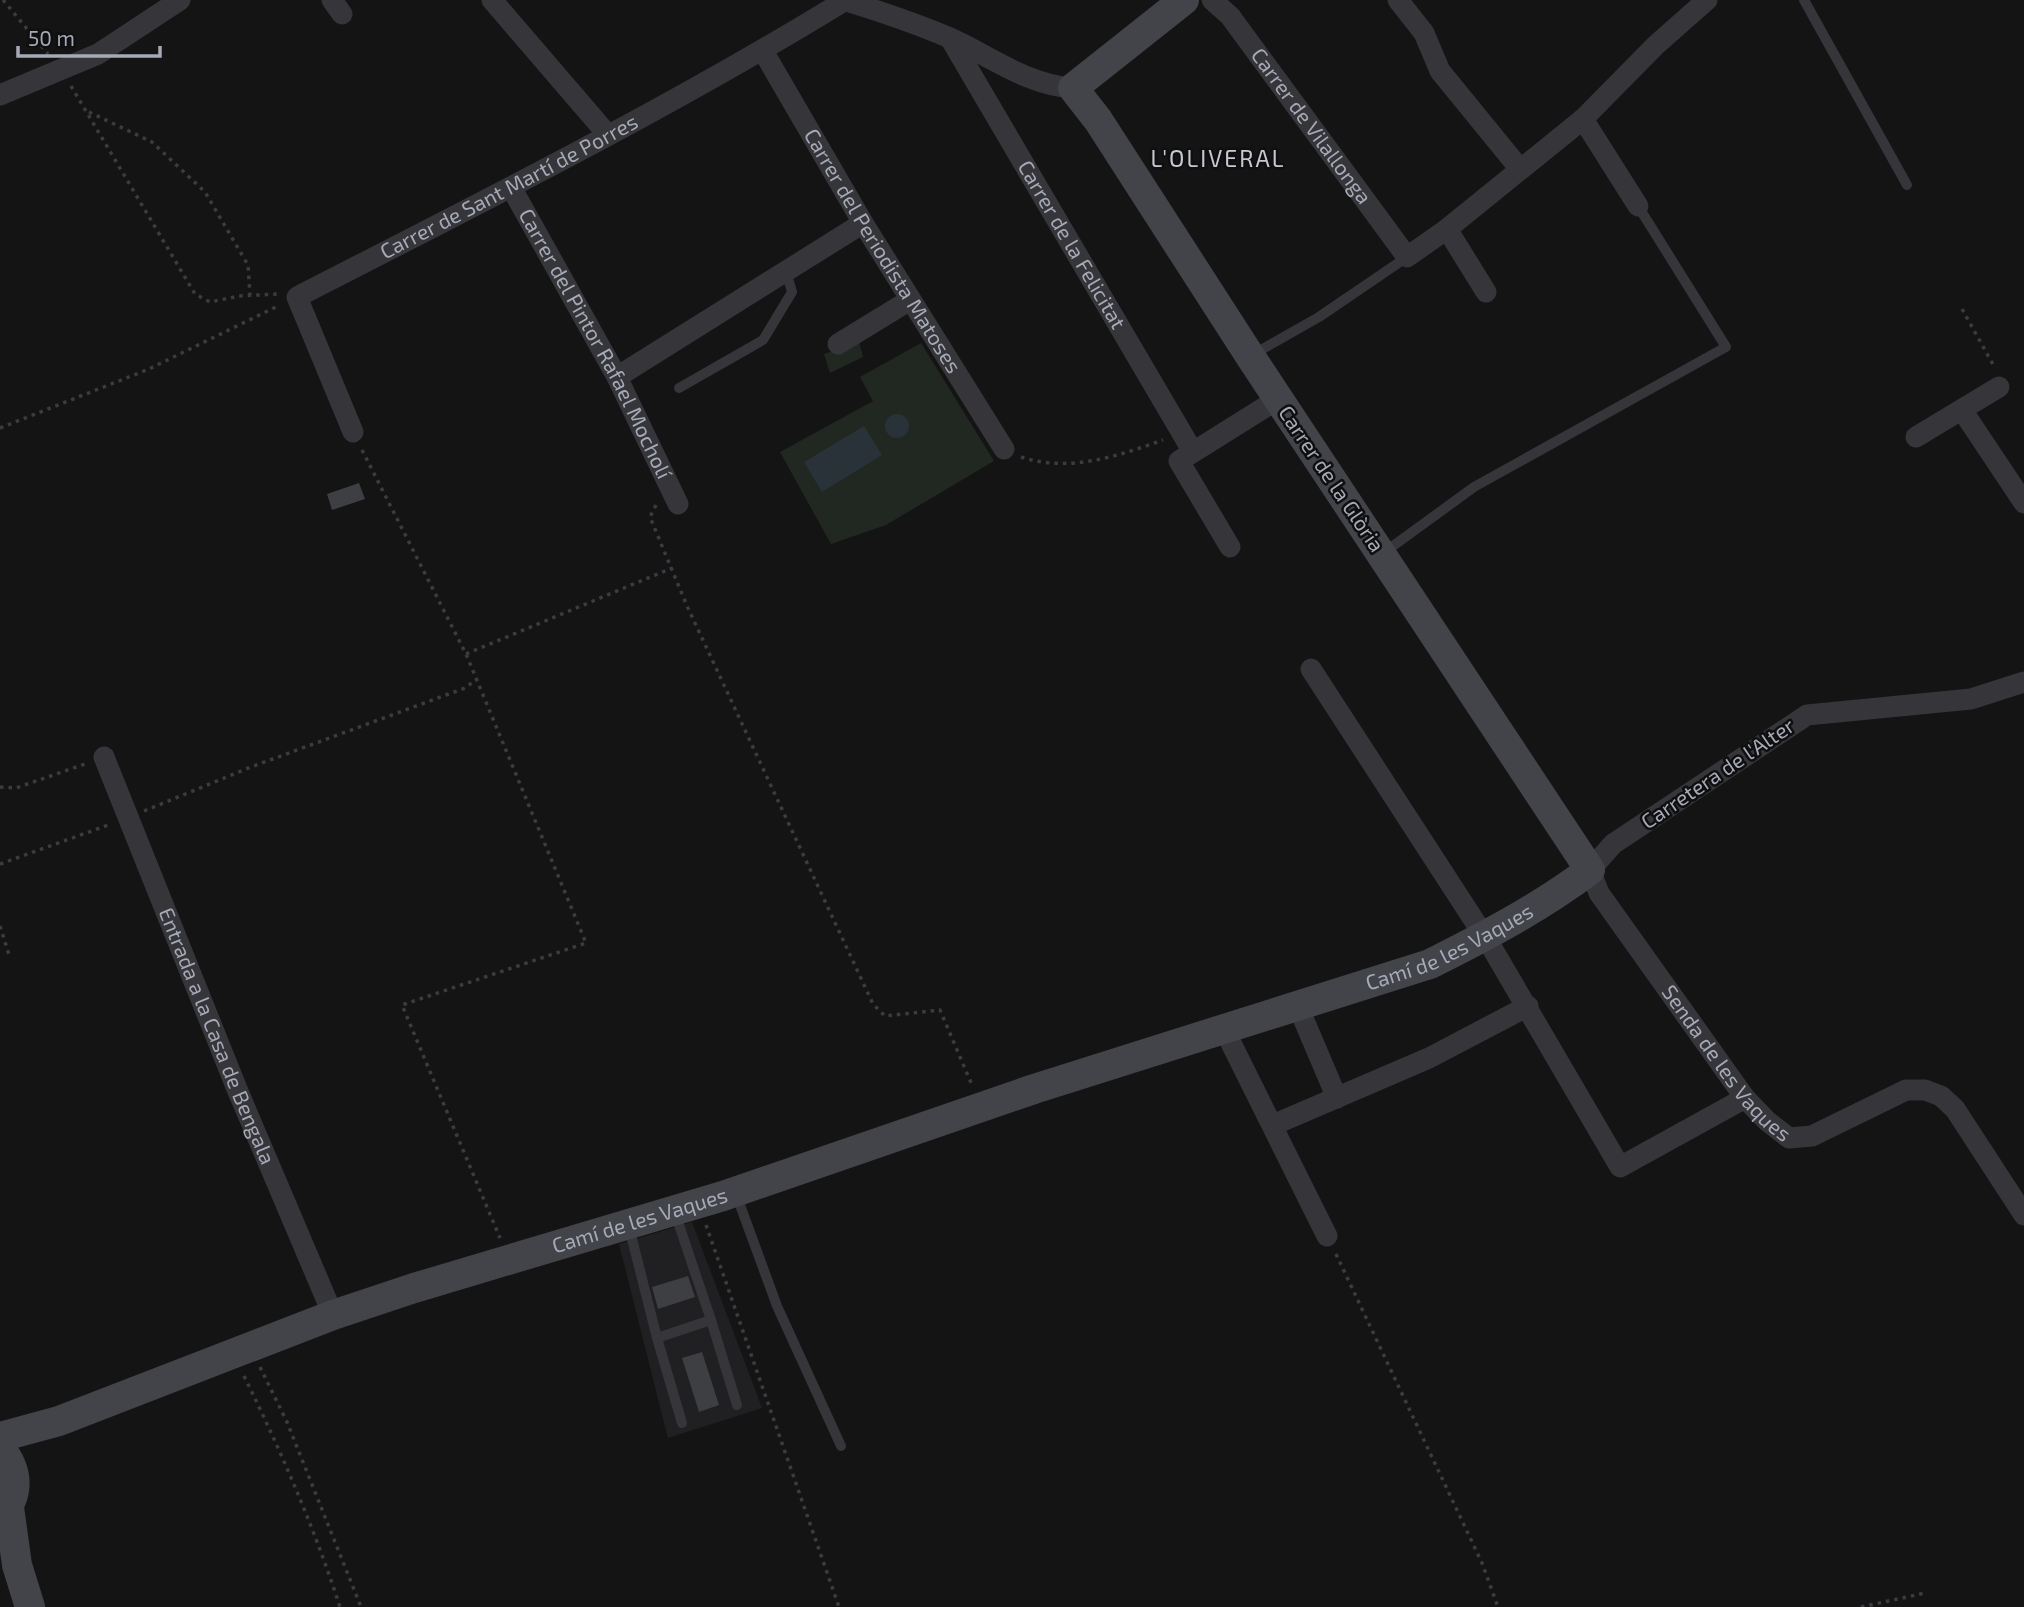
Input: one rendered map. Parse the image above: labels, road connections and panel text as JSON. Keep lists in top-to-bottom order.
{
  "streets": {
    "street": [
      "Carrer de Vilallonga",
      "Carrer de Sant Martí de Porres",
      "Carrer de la Felicitat",
      "Carrer del Periodista Matoses",
      "Carrer del Pintor Rafael Mocholí",
      "Carrer de la Glòria",
      "Carretera de l'Alter",
      "Camí de les Vaques",
      "Entrada a la Casa de Bengala",
      "Senda de les Vaques"
    ]
  },
  "crossings": [
    ["Carrer de Sant Martí de Porres", "Carrer del Periodista Matoses"],
    ["Carrer de Sant Martí de Porres", "Carrer del Pintor Rafael Mocholí"],
    ["Carrer de la Glòria", "Carretera de l'Alter"],
    ["Carrer de la Glòria", "Camí de les Vaques"],
    ["Carrer de la Glòria", "Senda de les Vaques"],
    ["Carretera de l'Alter", "Camí de les Vaques"],
    ["Carretera de l'Alter", "Senda de les Vaques"],
    ["Camí de les Vaques", "Entrada a la Casa de Bengala"],
    ["Camí de les Vaques", "Senda de les Vaques"]
  ],
  "districts": ["L'OLIVERAL"],
  "scale_bar": "50 m"
}
